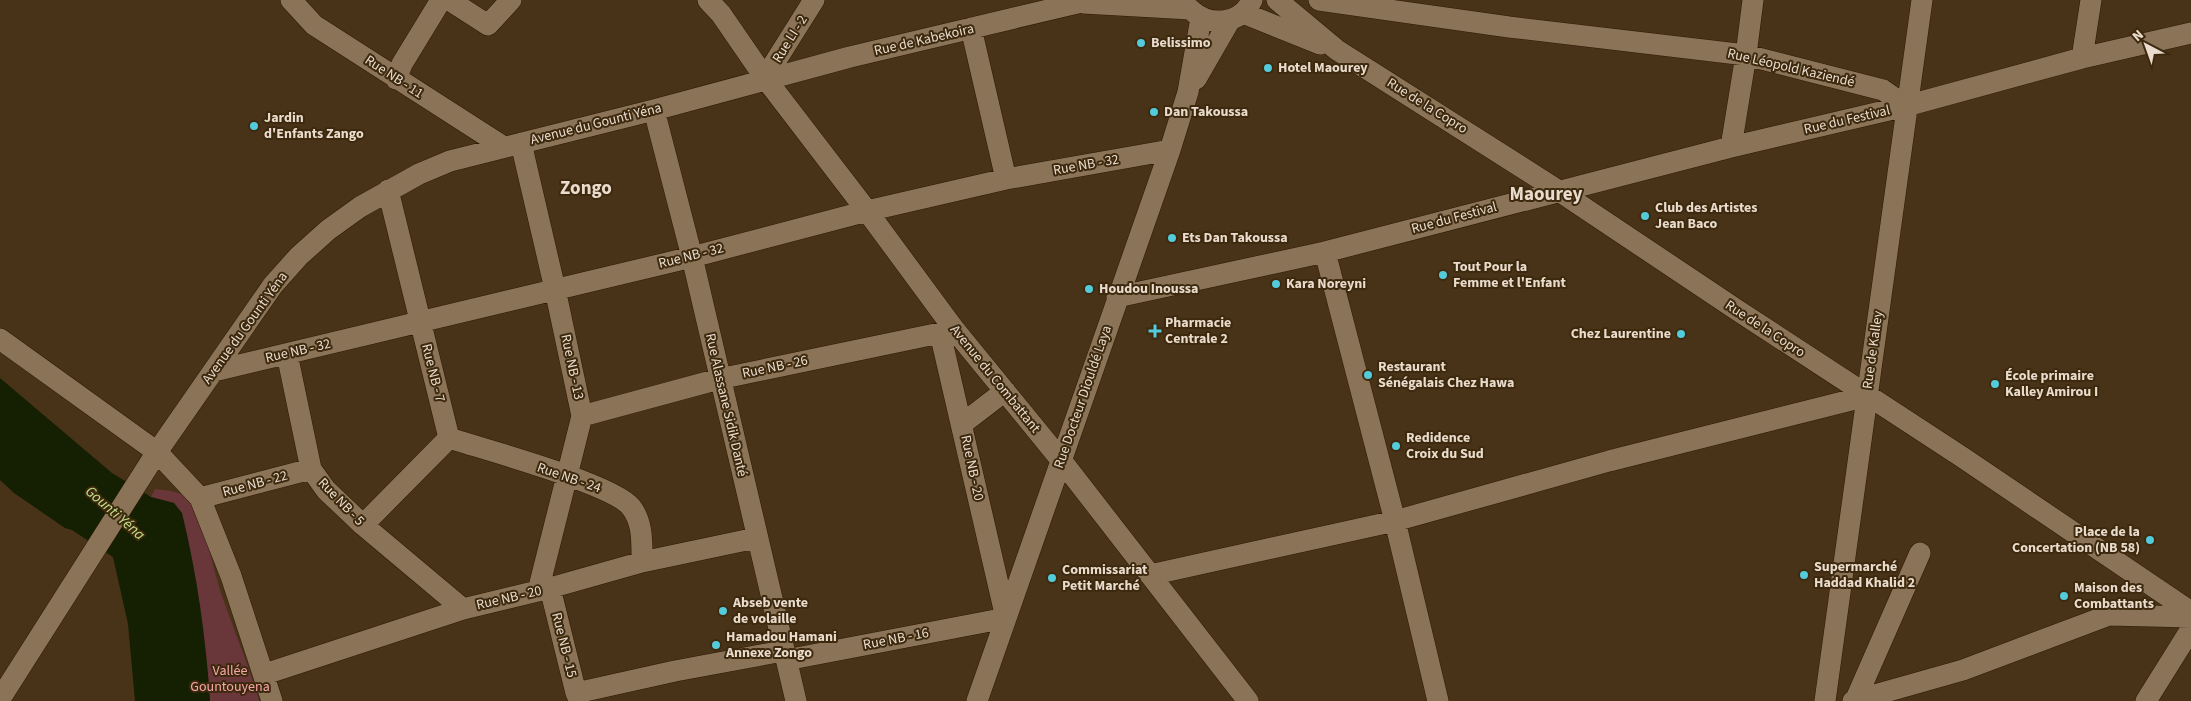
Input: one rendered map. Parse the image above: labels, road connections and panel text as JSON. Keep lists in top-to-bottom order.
{
  "streets": {
    "street": [
      "Rue LI - 2",
      "Rue de Kabekoira",
      "Rue Léopold Kaziendé",
      "Rue NB - 11",
      "Rue de la Copro",
      "Rue du Festival",
      "Avenue du Gounti Yéna",
      "Rue NB - 32",
      "Rue de Kalley",
      "Rue NB - 13",
      "Rue NB - 26",
      "Rue NB - 7",
      "Avenue du Combattant",
      "Rue Docteur Diouldé Laya",
      "Rue Alassane Sidik Danté",
      "Rue NB - 20",
      "Rue NB - 24",
      "Rue NB - 22",
      "Rue NB - 5",
      "Rue NB - 16",
      "Rue NB - 15"
    ]
  },
  "crossings": [
    ["Rue LI - 2", "Rue de Kabekoira"],
    ["Rue LI - 2", "Avenue du Gounti Yéna"],
    ["Rue LI - 2", "Avenue du Combattant"],
    ["Rue de Kabekoira", "Rue de la Copro"],
    ["Rue de Kabekoira", "Avenue du Gounti Yéna"],
    ["Rue de Kabekoira", "Avenue du Combattant"],
    ["Rue de Kabekoira", "Rue Docteur Diouldé Laya"],
    ["Rue Léopold Kaziendé", "Rue du Festival"],
    ["Rue Léopold Kaziendé", "Rue de Kalley"],
    ["Rue NB - 11", "Avenue du Gounti Yéna"],
    ["Rue NB - 11", "Rue NB - 13"],
    ["Rue de la Copro", "Rue du Festival"],
    ["Rue de la Copro", "Rue de Kalley"],
    ["Rue de la Copro", "Rue Docteur Diouldé Laya"],
    ["Rue du Festival", "Rue de Kalley"],
    ["Rue du Festival", "Rue Docteur Diouldé Laya"],
    ["Avenue du Gounti Yéna", "Rue NB - 32"],
    ["Avenue du Gounti Yéna", "Rue NB - 13"],
    ["Avenue du Gounti Yéna", "Rue NB - 7"],
    ["Avenue du Gounti Yéna", "Avenue du Combattant"],
    ["Avenue du Gounti Yéna", "Rue Alassane Sidik Danté"],
    ["Rue NB - 32", "Rue NB - 13"],
    ["Rue NB - 32", "Rue NB - 7"],
    ["Rue NB - 32", "Avenue du Combattant"],
    ["Rue NB - 32", "Rue Docteur Diouldé Laya"],
    ["Rue NB - 32", "Rue Alassane Sidik Danté"],
    ["Rue NB - 32", "Rue NB - 5"],
    ["Rue NB - 13", "Rue NB - 26"],
    ["Rue NB - 13", "Rue NB - 20"],
    ["Rue NB - 13", "Rue NB - 24"],
    ["Rue NB - 13", "Rue NB - 15"],
    ["Rue NB - 26", "Avenue du Combattant"],
    ["Rue NB - 26", "Rue Alassane Sidik Danté"],
    ["Rue NB - 26", "Rue NB - 20"],
    ["Rue NB - 7", "Rue NB - 24"],
    ["Avenue du Combattant", "Rue Docteur Diouldé Laya"],
    ["Avenue du Combattant", "Rue NB - 20"],
    ["Rue Docteur Diouldé Laya", "Rue NB - 20"],
    ["Rue Docteur Diouldé Laya", "Rue NB - 16"],
    ["Rue Alassane Sidik Danté", "Rue NB - 20"],
    ["Rue Alassane Sidik Danté", "Rue NB - 16"],
    ["Rue NB - 20", "Rue NB - 24"],
    ["Rue NB - 20", "Rue NB - 5"],
    ["Rue NB - 20", "Rue NB - 16"],
    ["Rue NB - 20", "Rue NB - 15"],
    ["Rue NB - 22", "Rue NB - 5"],
    ["Rue NB - 16", "Rue NB - 15"]
  ],
  "districts": ["Zongo", "Maourey"],
  "water": ["Gounti Yéna"],
  "parks": ["Vallée Gountouyena"],
  "places": {
    "other": [
      "Belissimo",
      "Hotel Maourey",
      "Dan Takoussa",
      "Jardin d'Enfants Zango",
      "Club des Artistes Jean Baco",
      "Ets Dan Takoussa",
      "Tout Pour la Femme et l'Enfant",
      "Kara Noreyni",
      "Houdou Inoussa",
      "Chez Laurentine",
      "Restaurant Sénégalais Chez Hawa",
      "École primaire Kalley Amirou I",
      "Redidence Croix du Sud",
      "Place de la Concertation (NB 58)",
      "Supermarché Haddad Khalid 2",
      "Commissariat Petit Marché",
      "Maison des Combattants",
      "Abseb vente de volaille",
      "Hamadou Hamani Annexe Zongo"
    ],
    "health": ["Pharmacie Centrale 2"]
  },
  "north": "top left"
}
